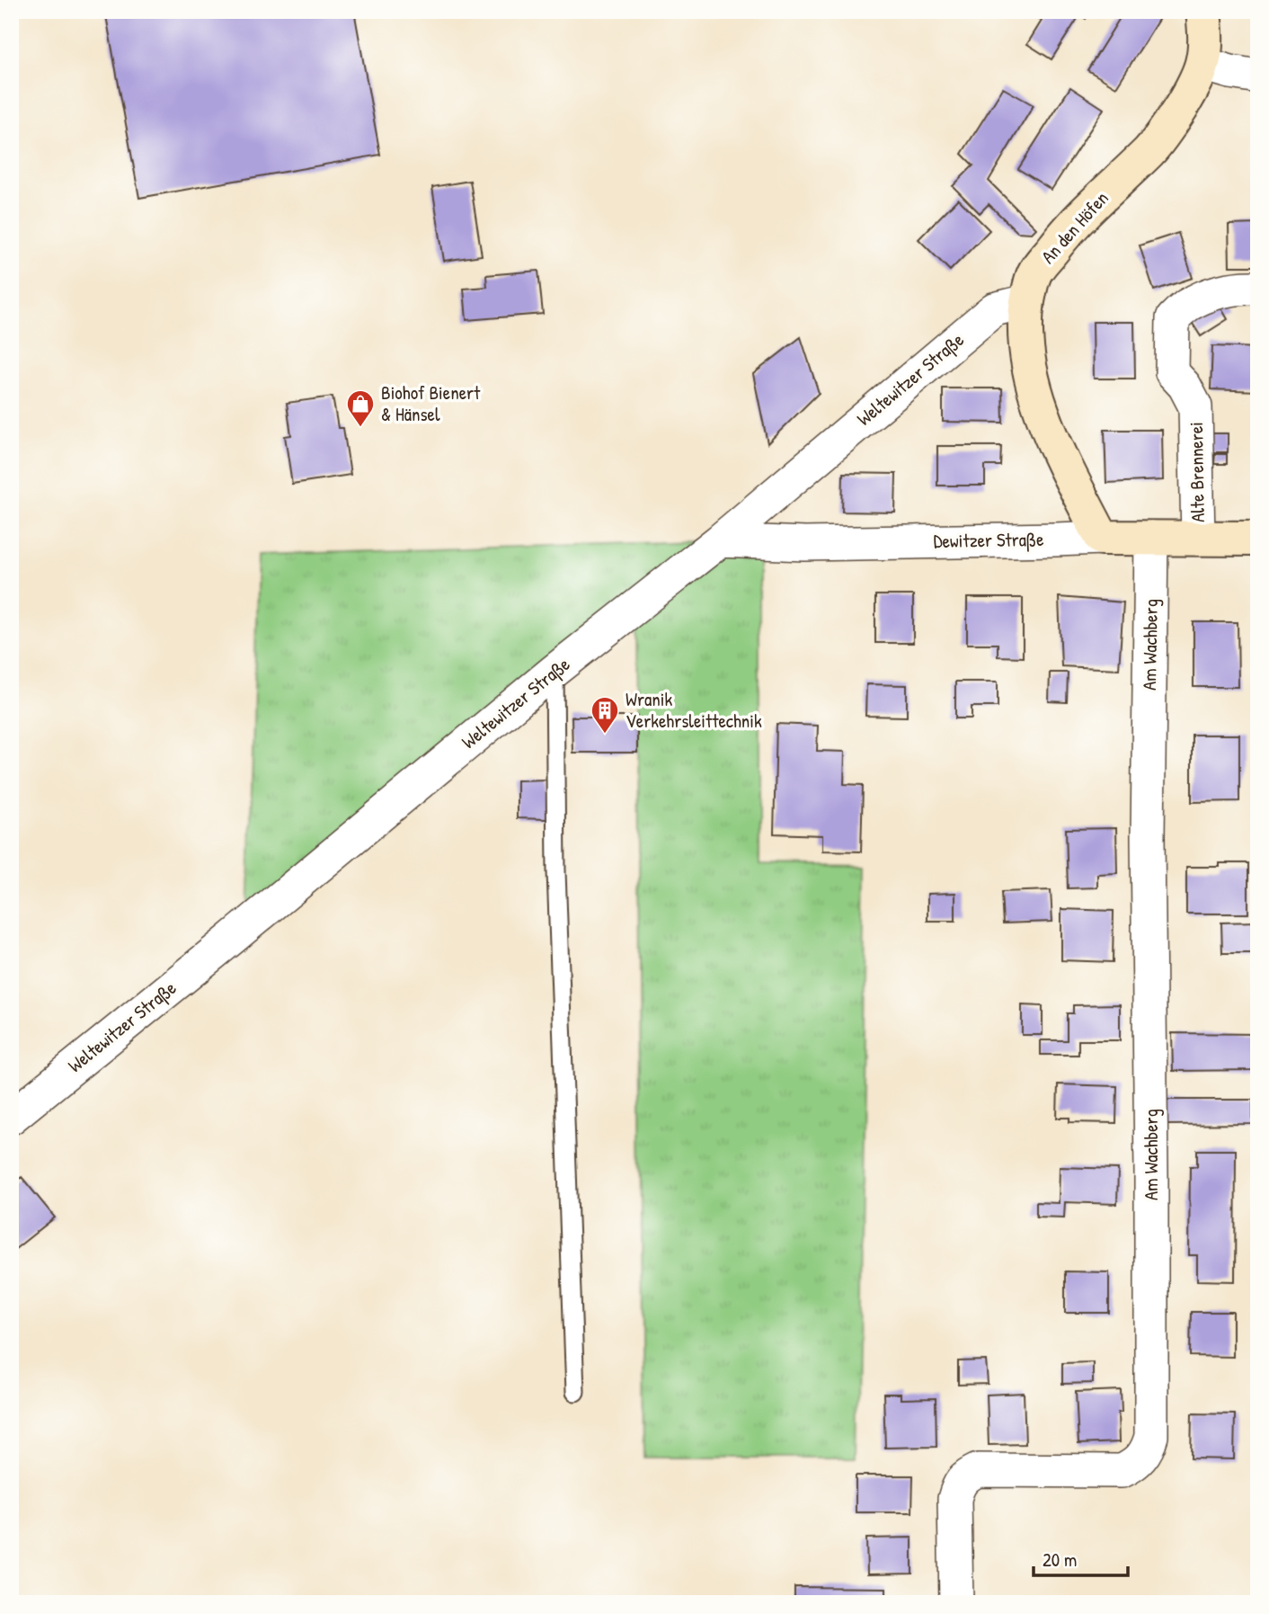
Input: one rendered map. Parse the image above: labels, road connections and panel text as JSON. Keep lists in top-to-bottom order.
{
  "streets": {
    "street": [
      "An den Höfen",
      "Weltewitzer Straße",
      "Alte Brennerei",
      "Dewitzer Straße",
      "Am Wachberg"
    ]
  },
  "crossings": [
    ["An den Höfen", "Weltewitzer Straße"],
    ["An den Höfen", "Dewitzer Straße"],
    ["Weltewitzer Straße", "Dewitzer Straße"],
    ["Alte Brennerei", "Dewitzer Straße"],
    ["Dewitzer Straße", "Am Wachberg"]
  ],
  "places": {
    "shop": ["Biohof Bienert & Hänsel"],
    "building": ["Wranik Verkehrsleittechnik"]
  },
  "scale_bar": "20 m"
}
